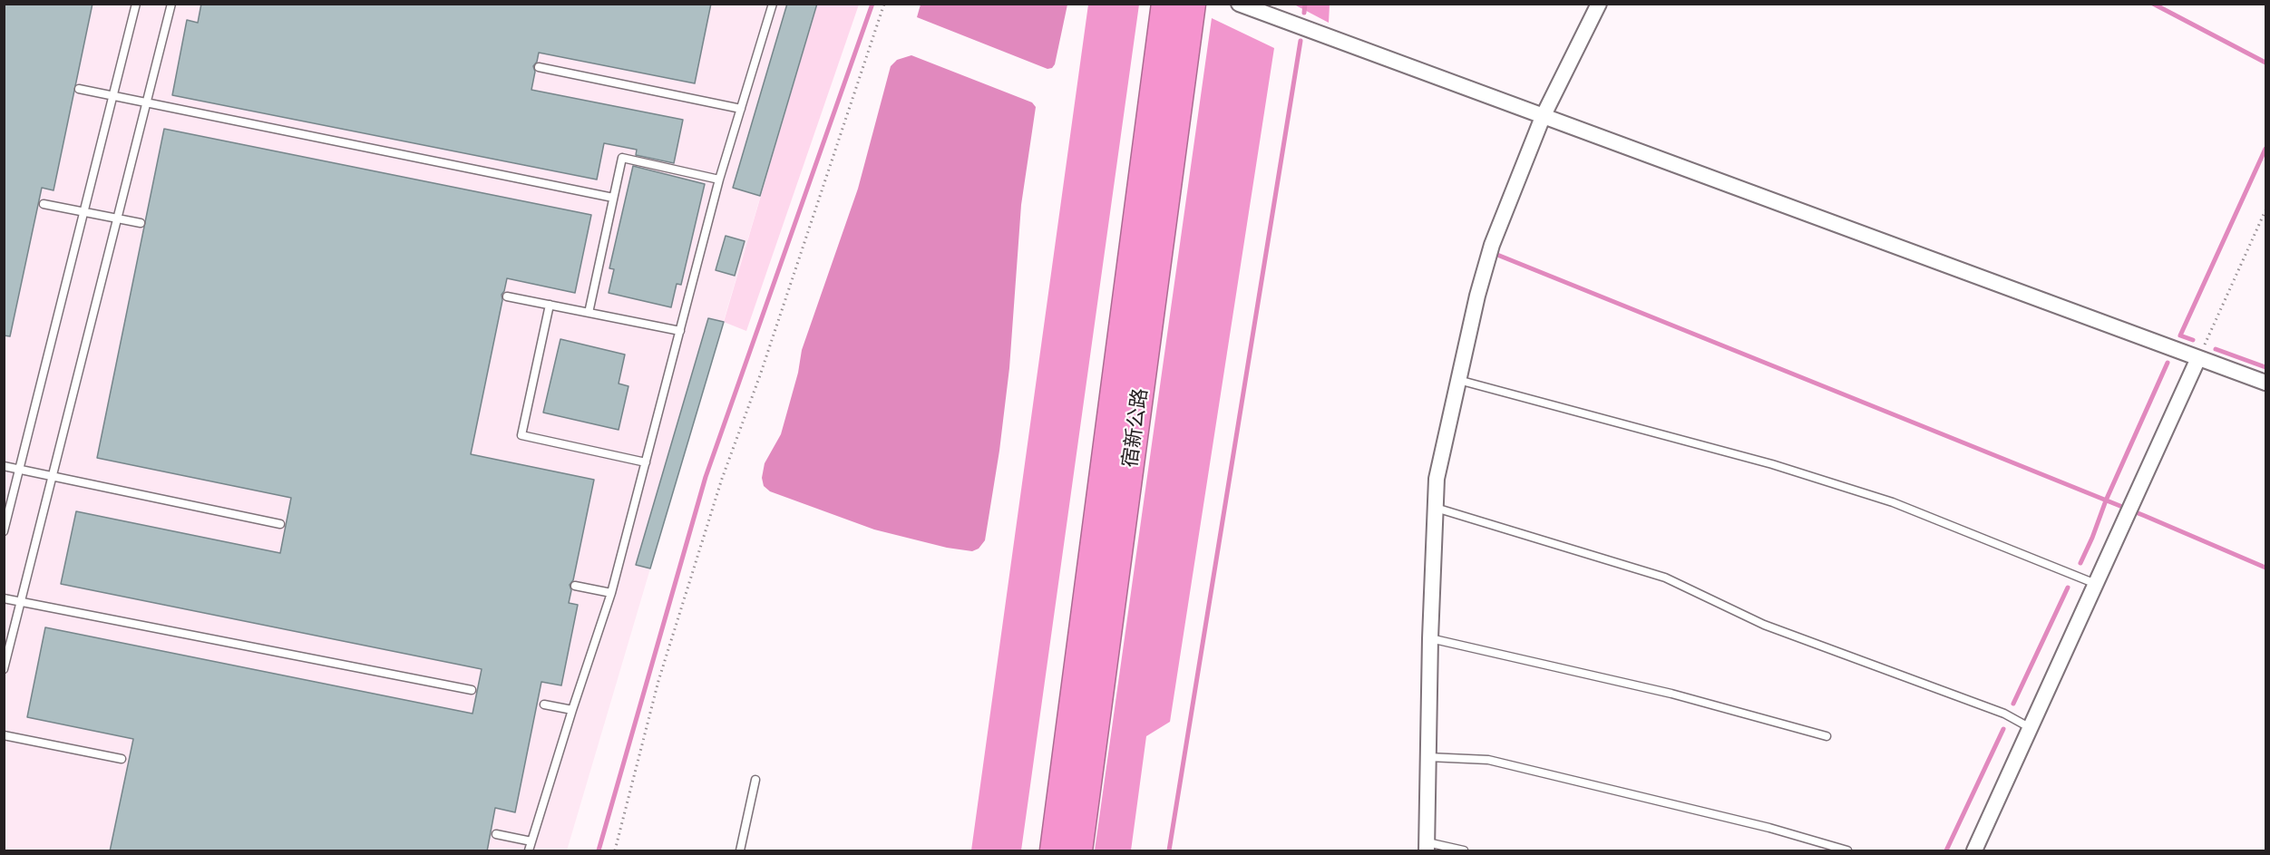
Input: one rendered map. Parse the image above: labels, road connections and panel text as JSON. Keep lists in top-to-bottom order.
{
  "streets": {
    "highway": ["宿新公路"]
  }
}
